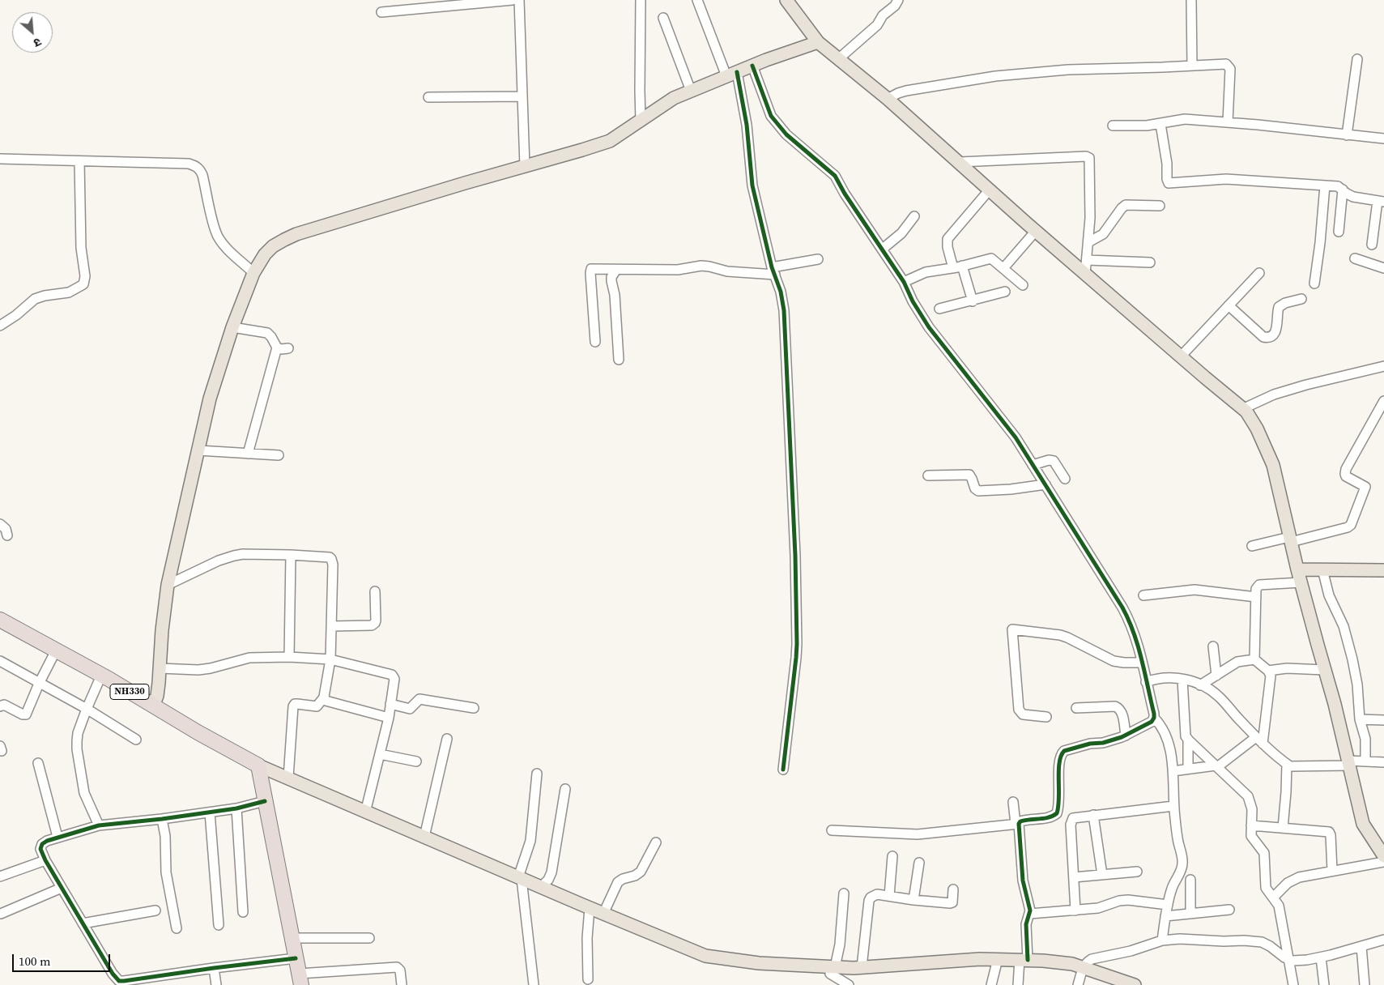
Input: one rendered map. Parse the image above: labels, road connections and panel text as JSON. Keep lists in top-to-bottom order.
{
  "streets": {
    "highway": ["NH330"]
  },
  "scale_bar": "100 m",
  "north": "bottom right"
}
